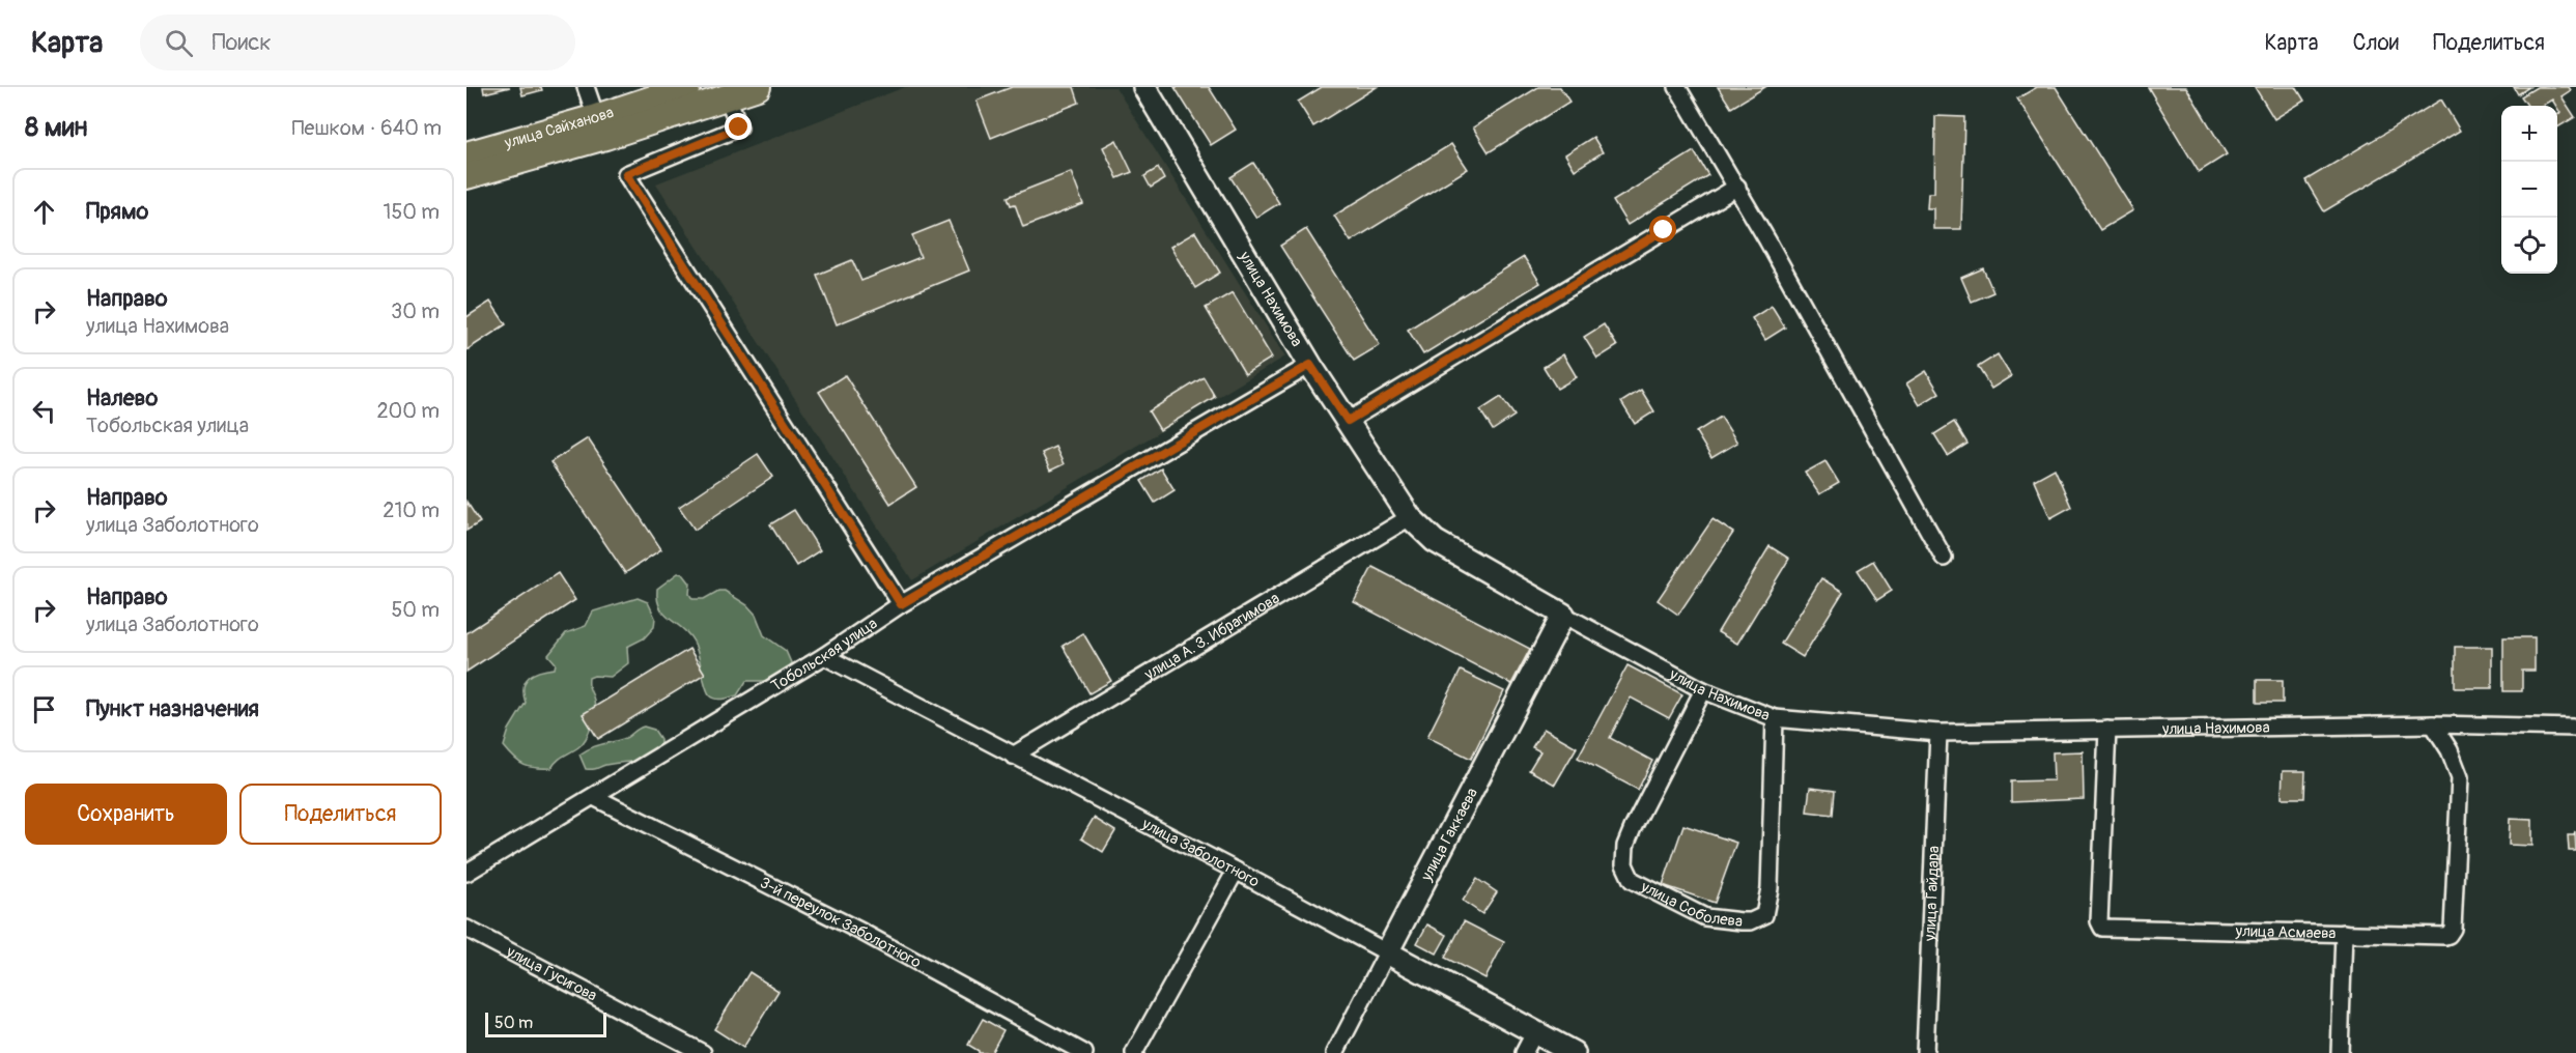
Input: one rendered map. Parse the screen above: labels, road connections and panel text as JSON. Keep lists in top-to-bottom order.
{
  "streets": {
    "main road": ["улица Сайханова"],
    "street": [
      "улица Нахимова",
      "улица А. З. Ибрагимова",
      "Тобольская улица",
      "улица Гаккаева",
      "улица Заболотного",
      "улица Гайдара",
      "улица Соболева",
      "3-й переулок Заболотного",
      "улица Асмаева",
      "улица Гусигова"
    ]
  },
  "crossings": [
    ["улица Нахимова", "улица А. З. Ибрагимова"],
    ["улица Нахимова", "Тобольская улица"],
    ["улица Нахимова", "улица Гаккаева"],
    ["улица Нахимова", "улица Гайдара"],
    ["улица Нахимова", "улица Соболева"],
    ["улица Нахимова", "улица Асмаева"],
    ["улица А. З. Ибрагимова", "улица Заболотного"],
    ["Тобольская улица", "улица Заболотного"],
    ["Тобольская улица", "3-й переулок Заболотного"],
    ["улица Гаккаева", "улица Заболотного"]
  ],
  "scale_bar": "50 m",
  "page": {
    "header": "Карта",
    "search": "Поиск",
    "nav": ["Карта", "Слои", "Поделиться"],
    "heading": ["8 мин", "Пешком · 640 m"],
    "map_buttons": ["+", "−"],
    "list": [
      ["Прямо", "150 m"],
      ["Направо", "улица Нахимова", "30 m"],
      ["Налево", "Тобольская улица", "200 m"],
      ["Направо", "улица Заболотного", "210 m"],
      ["Направо", "улица Заболотного", "50 m"],
      "Пункт назначения"
    ],
    "buttons": ["Сохранить", "Поделиться"],
    "scale": "50 m"
  }
}
